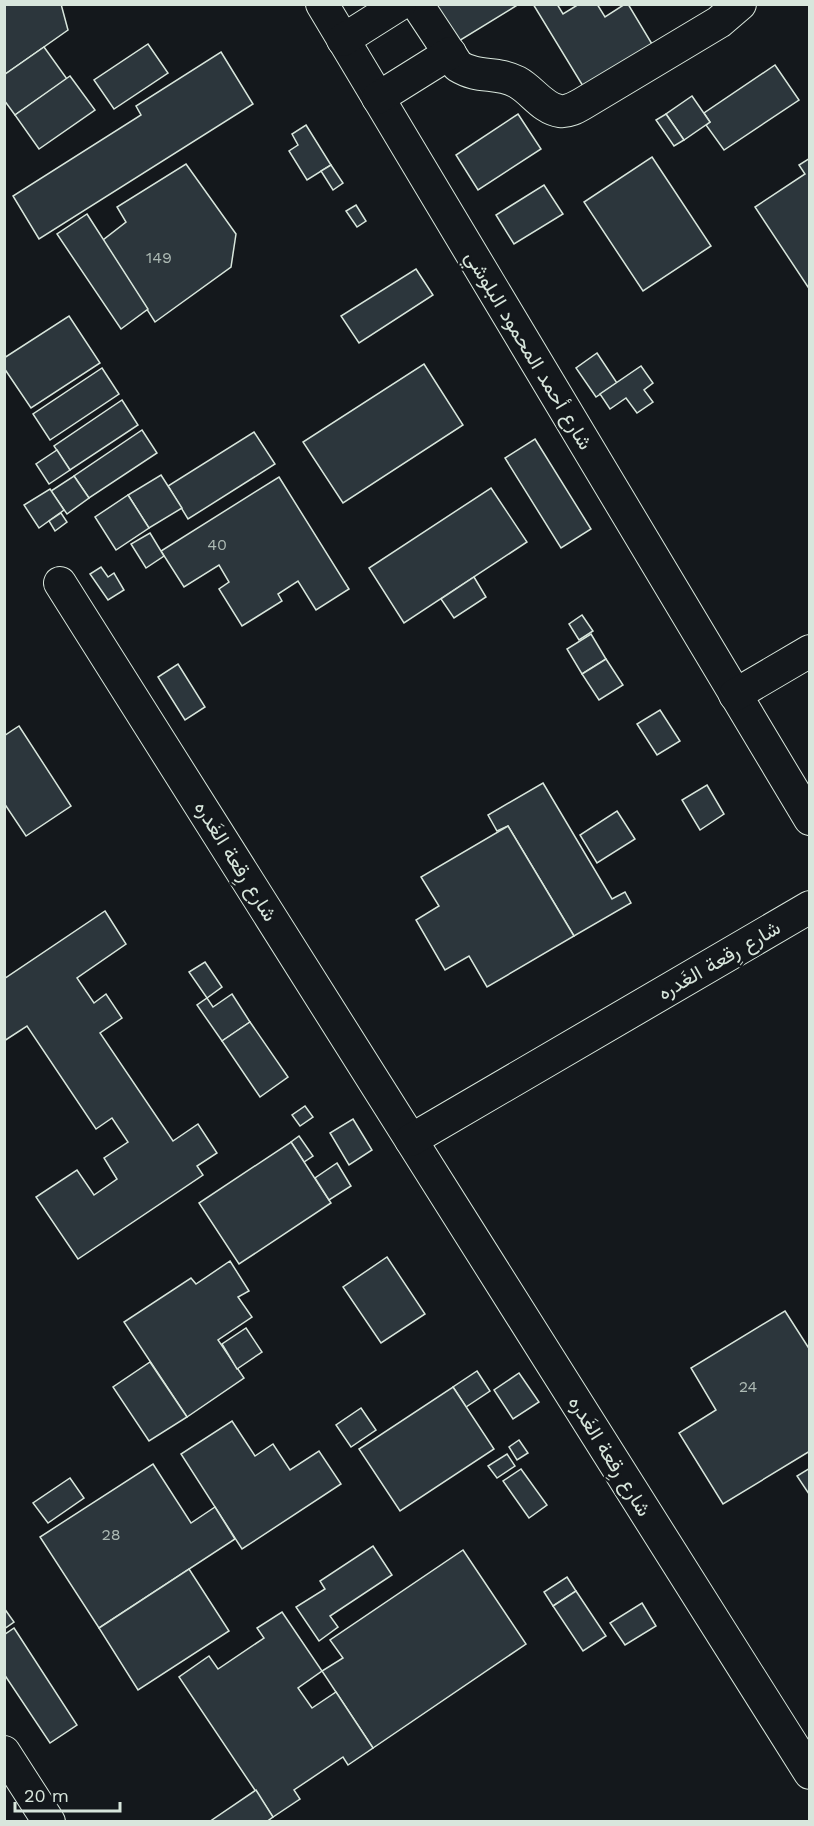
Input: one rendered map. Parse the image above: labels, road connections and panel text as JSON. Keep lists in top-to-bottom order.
{
  "streets": {
    "street": ["شارع أحمد المحمود البلوشي", "شارع رِقعة الغَدره"]
  },
  "house_numbers": [
    "149",
    "40",
    "24",
    "28"
  ],
  "scale_bar": "20 m"
}
